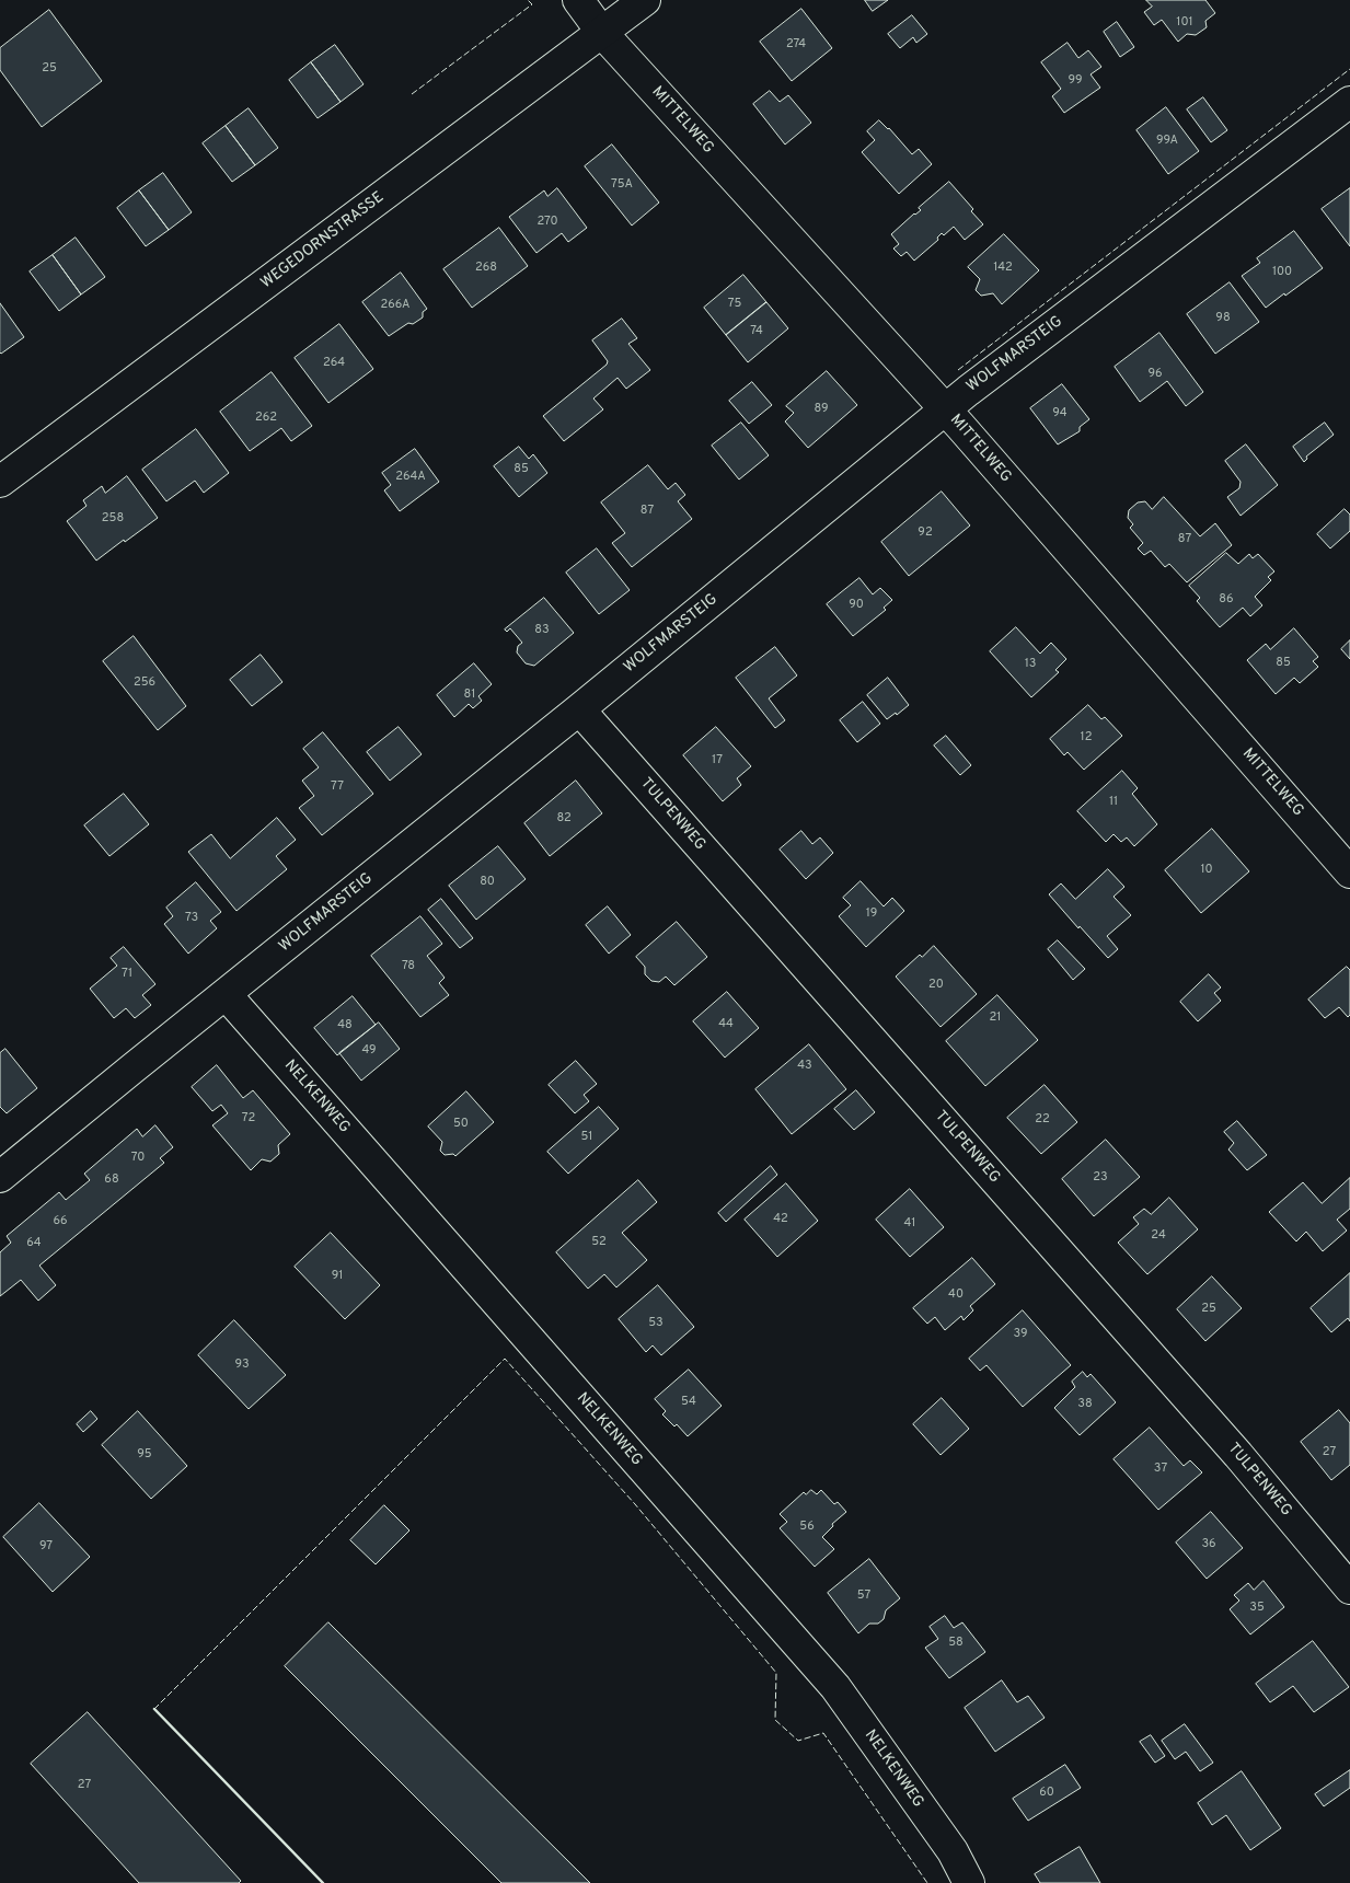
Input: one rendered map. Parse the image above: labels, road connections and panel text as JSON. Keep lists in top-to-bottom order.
{
  "streets": {
    "street": [
      "MITTELWEG",
      "WEGEDORNSTRASSE",
      "WOLFMARSTEIG",
      "TULPENWEG",
      "NELKENWEG"
    ]
  },
  "crossings": [
    ["MITTELWEG", "WEGEDORNSTRASSE"],
    ["MITTELWEG", "WOLFMARSTEIG"],
    ["WOLFMARSTEIG", "TULPENWEG"],
    ["WOLFMARSTEIG", "NELKENWEG"]
  ],
  "house_numbers": [
    "101",
    "274",
    "25",
    "99",
    "99A",
    "75A",
    "270",
    "268",
    "142",
    "100",
    "75",
    "266A",
    "98",
    "74",
    "264",
    "96",
    "89",
    "94",
    "262",
    "85",
    "264A",
    "87",
    "258",
    "92",
    "87",
    "86",
    "90",
    "83",
    "85",
    "13",
    "256",
    "81",
    "12",
    "17",
    "77",
    "11",
    "82",
    "10",
    "80",
    "19",
    "73",
    "78",
    "71",
    "20",
    "21",
    "44",
    "48",
    "49",
    "43",
    "72",
    "22",
    "50",
    "51",
    "70",
    "23",
    "68",
    "42",
    "66",
    "41",
    "24",
    "52",
    "64",
    "91",
    "40",
    "25",
    "53",
    "39",
    "93",
    "54",
    "38",
    "27",
    "95",
    "37",
    "56",
    "36",
    "97",
    "57",
    "35",
    "58",
    "27",
    "60"
  ]
}
